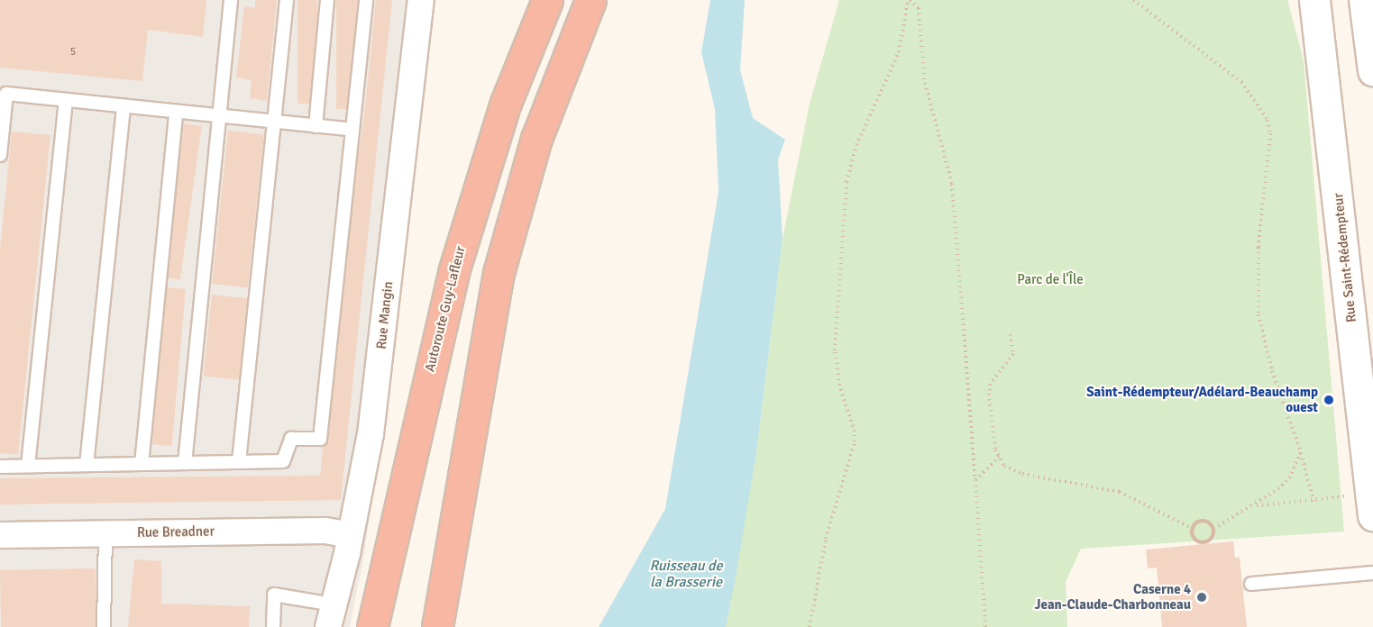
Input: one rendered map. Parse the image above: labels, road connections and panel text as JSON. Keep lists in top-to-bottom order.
{
  "streets": {
    "highway": ["Autoroute Guy-Lafleur"],
    "main road": ["Rue Saint-Rédempteur"],
    "street": ["Rue Mangin", "Rue Breadner"]
  },
  "crossings": [
    ["Rue Mangin", "Rue Breadner"]
  ],
  "water": ["Ruisseau de la Brasserie"],
  "parks": ["Parc de l'Île"],
  "places": ["Saint-Rédempteur/Adélard-Beauchamp ouest", "Caserne 4 Jean-Claude-Charbonneau"],
  "house_numbers": ["5"]
}
